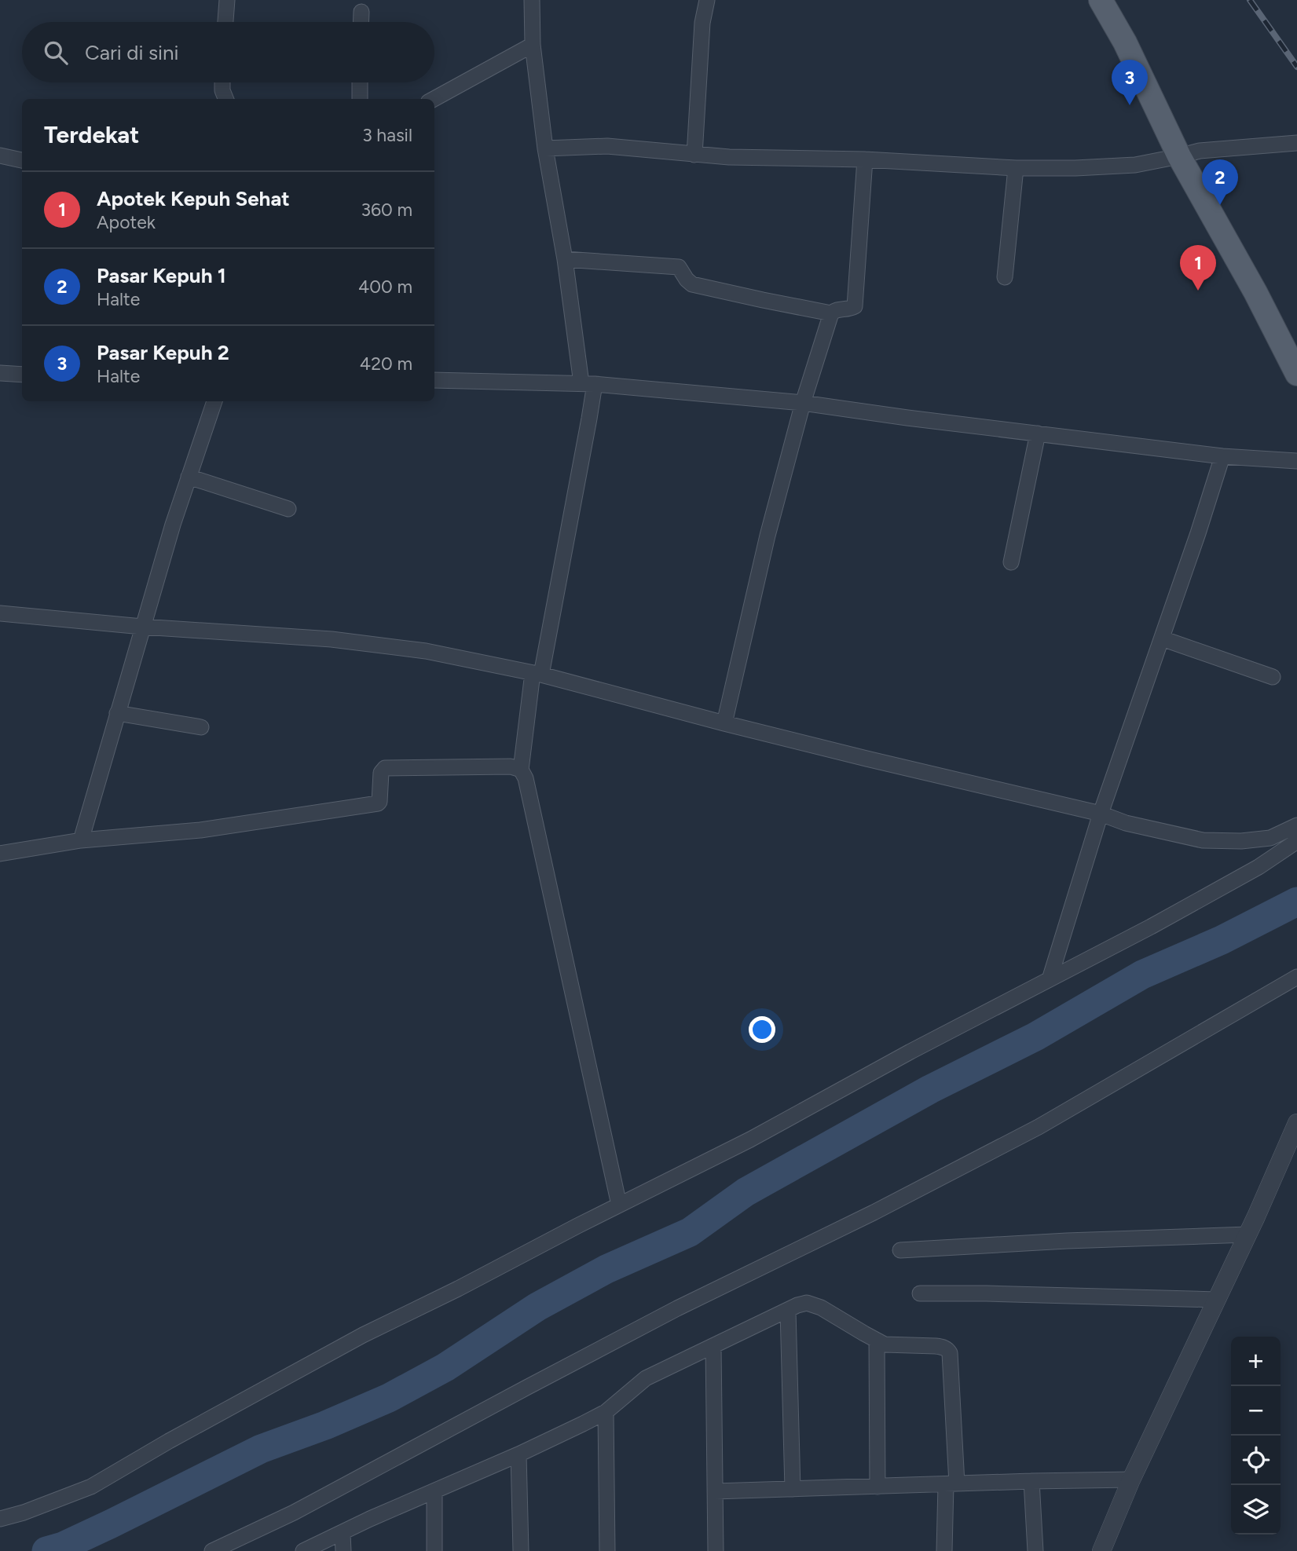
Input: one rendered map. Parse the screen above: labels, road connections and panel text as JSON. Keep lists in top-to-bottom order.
{
  "page": {
    "search": "Cari di sini",
    "pins": ["3", "2", "1"],
    "heading": ["Terdekat", "3 hasil"],
    "list": [
      {
        "mark": "1",
        "name": "Apotek Kepuh Sehat",
        "note": "Apotek",
        "value": "360 m"
      },
      {
        "mark": "2",
        "name": "Pasar Kepuh 1",
        "note": "Halte",
        "value": "400 m"
      },
      {
        "mark": "3",
        "name": "Pasar Kepuh 2",
        "note": "Halte",
        "value": "420 m"
      }
    ],
    "map_buttons": ["+", "−"]
  }
}
